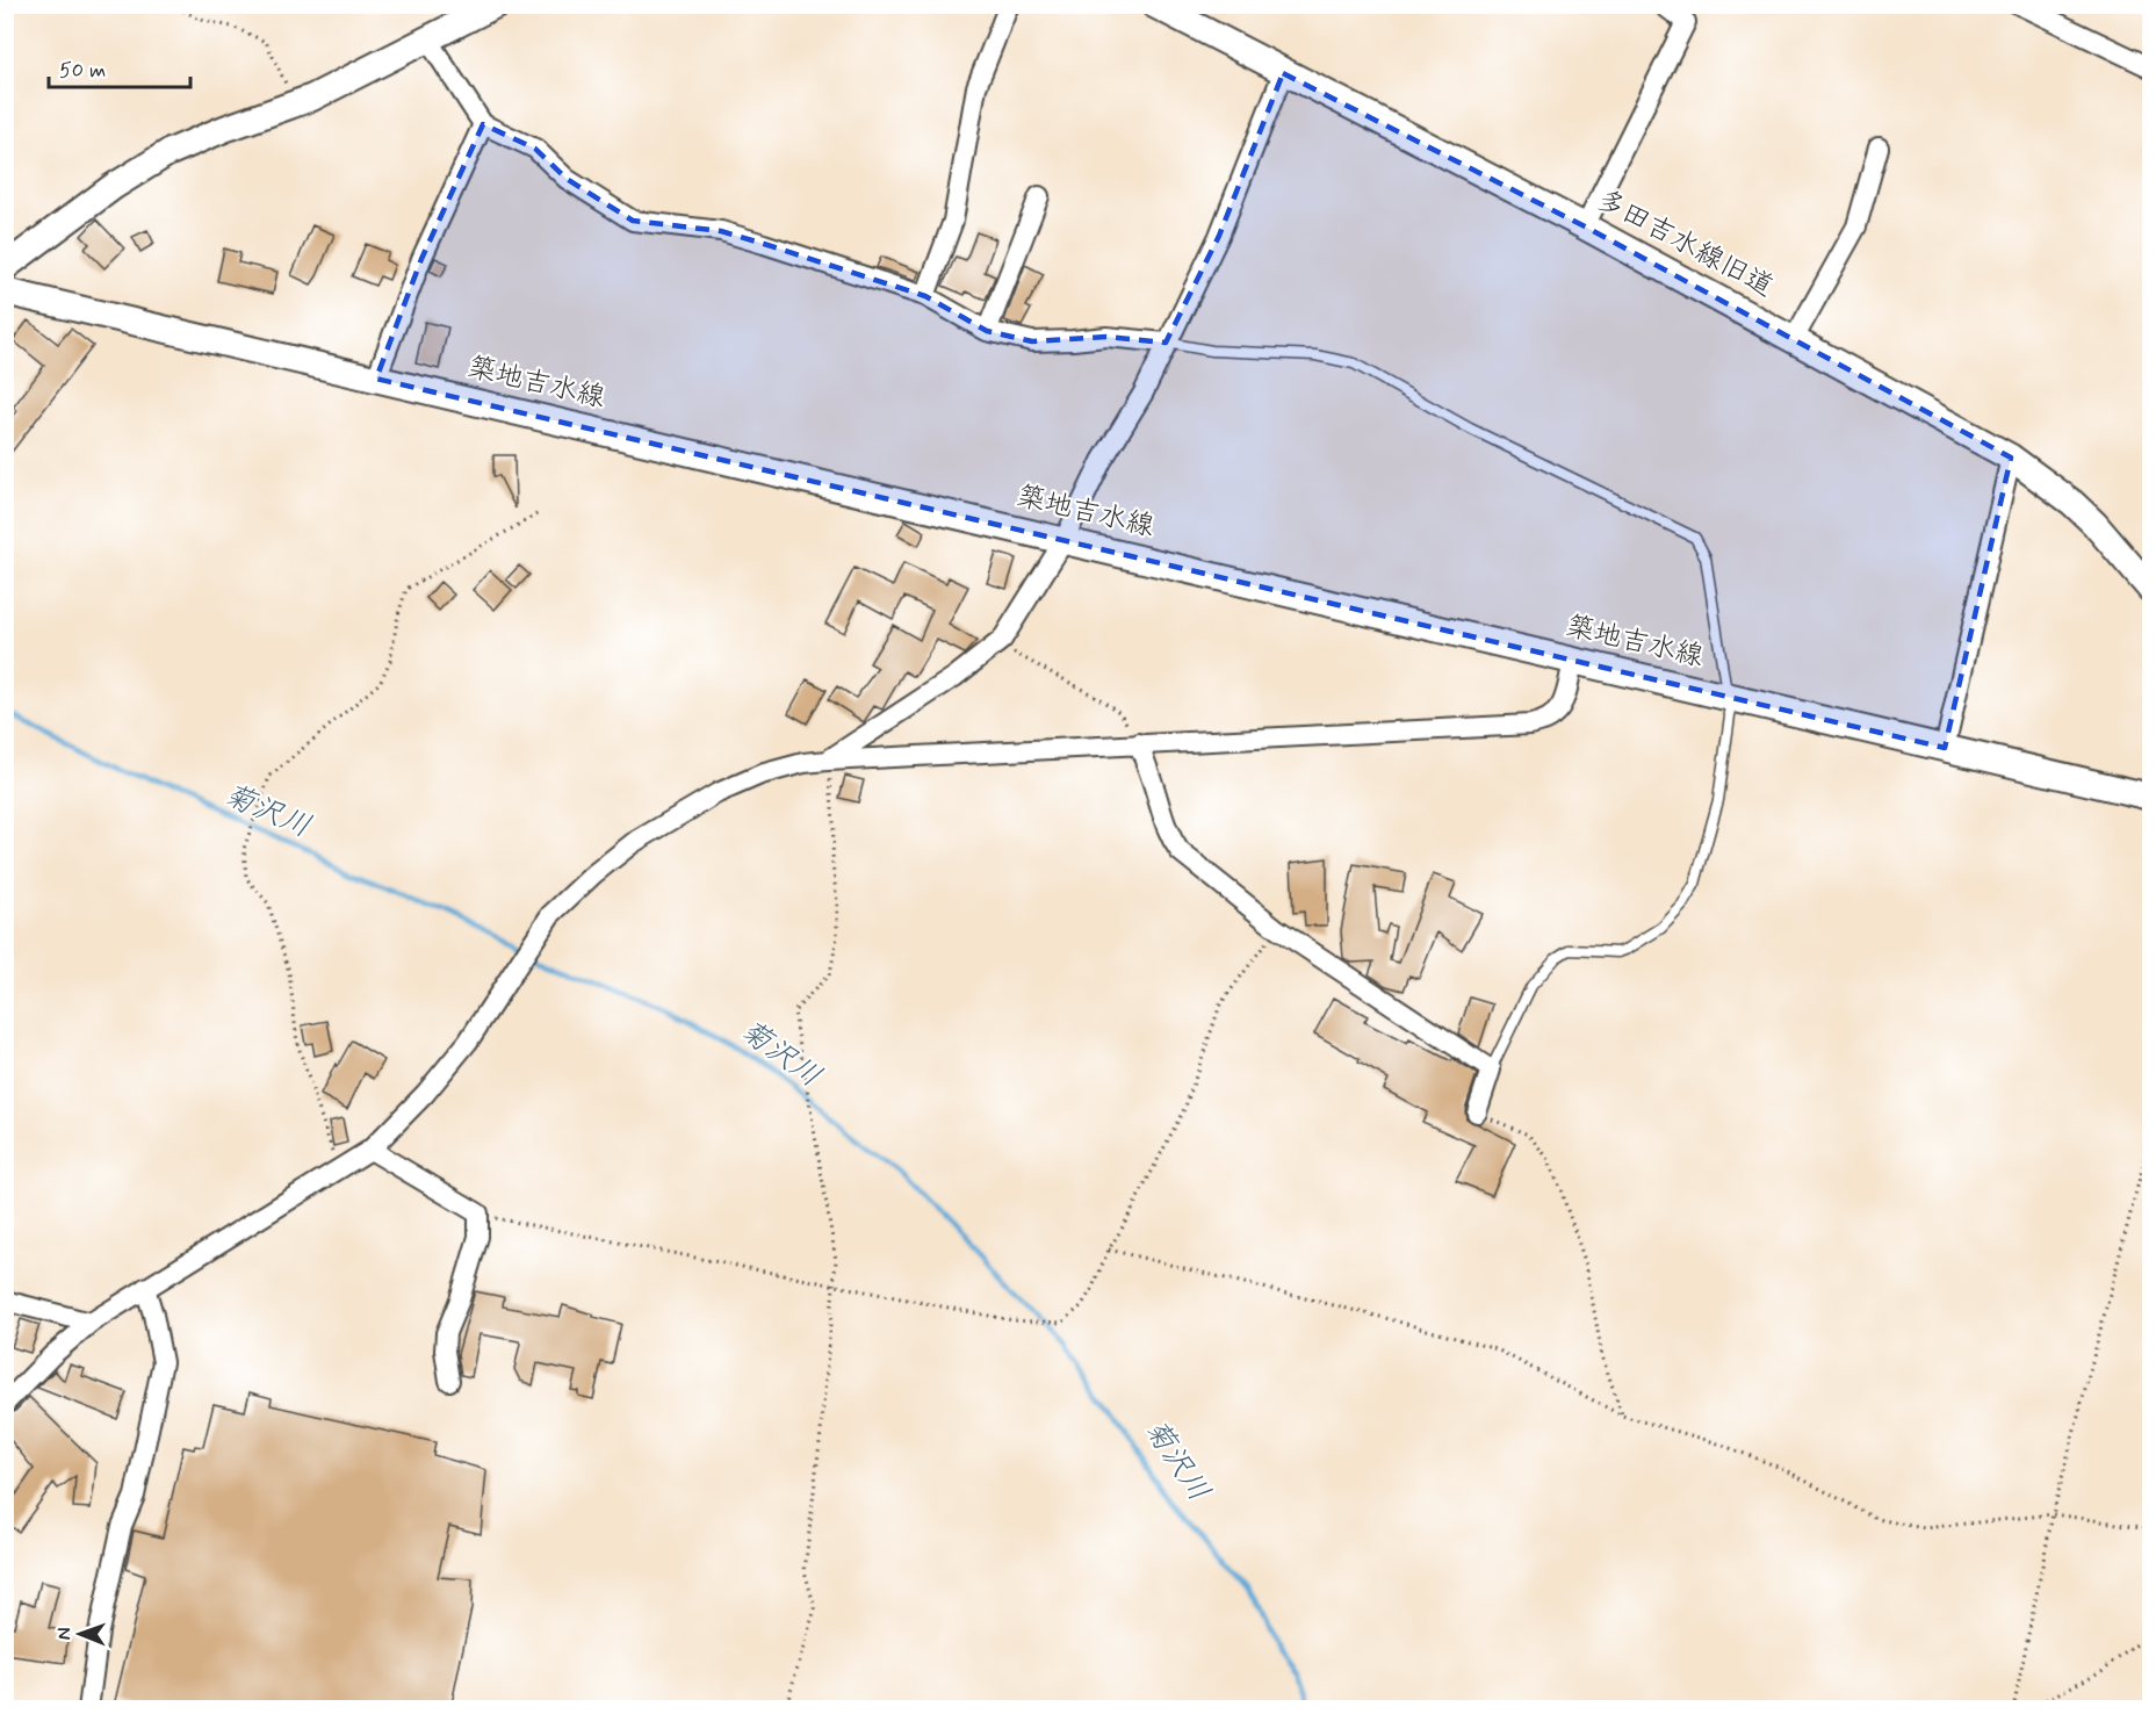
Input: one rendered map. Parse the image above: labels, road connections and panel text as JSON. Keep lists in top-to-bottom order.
{
  "streets": {
    "main road": ["多田吉水線旧道", "築地吉水線"]
  },
  "water": ["菊沢川"],
  "scale_bar": "50 m",
  "north": "left"
}
